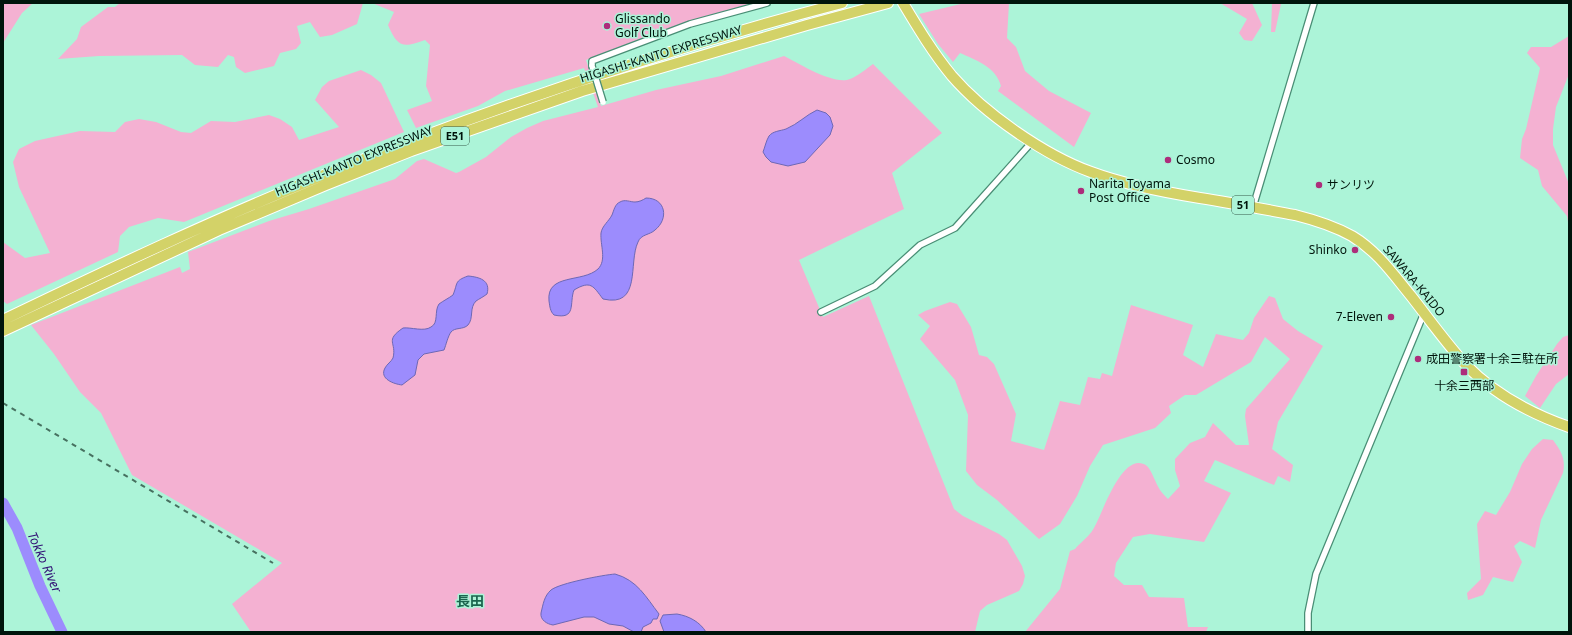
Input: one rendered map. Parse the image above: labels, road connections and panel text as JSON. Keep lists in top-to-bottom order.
{
  "streets": {
    "highway": [
      "HIGASHI-KANTO EXPRESSWAY",
      "E51",
      "51",
      "SAWARA-KAIDO"
    ]
  },
  "districts": ["長田"],
  "water": ["Tokko River"],
  "places": {
    "other": [
      "Glissando Golf Club",
      "Cosmo",
      "サンリツ",
      "Narita Toyama Post Office",
      "Shinko",
      "7-Eleven",
      "成田警察署十余三駐在所"
    ],
    "transit": ["十余三西部"]
  }
}
